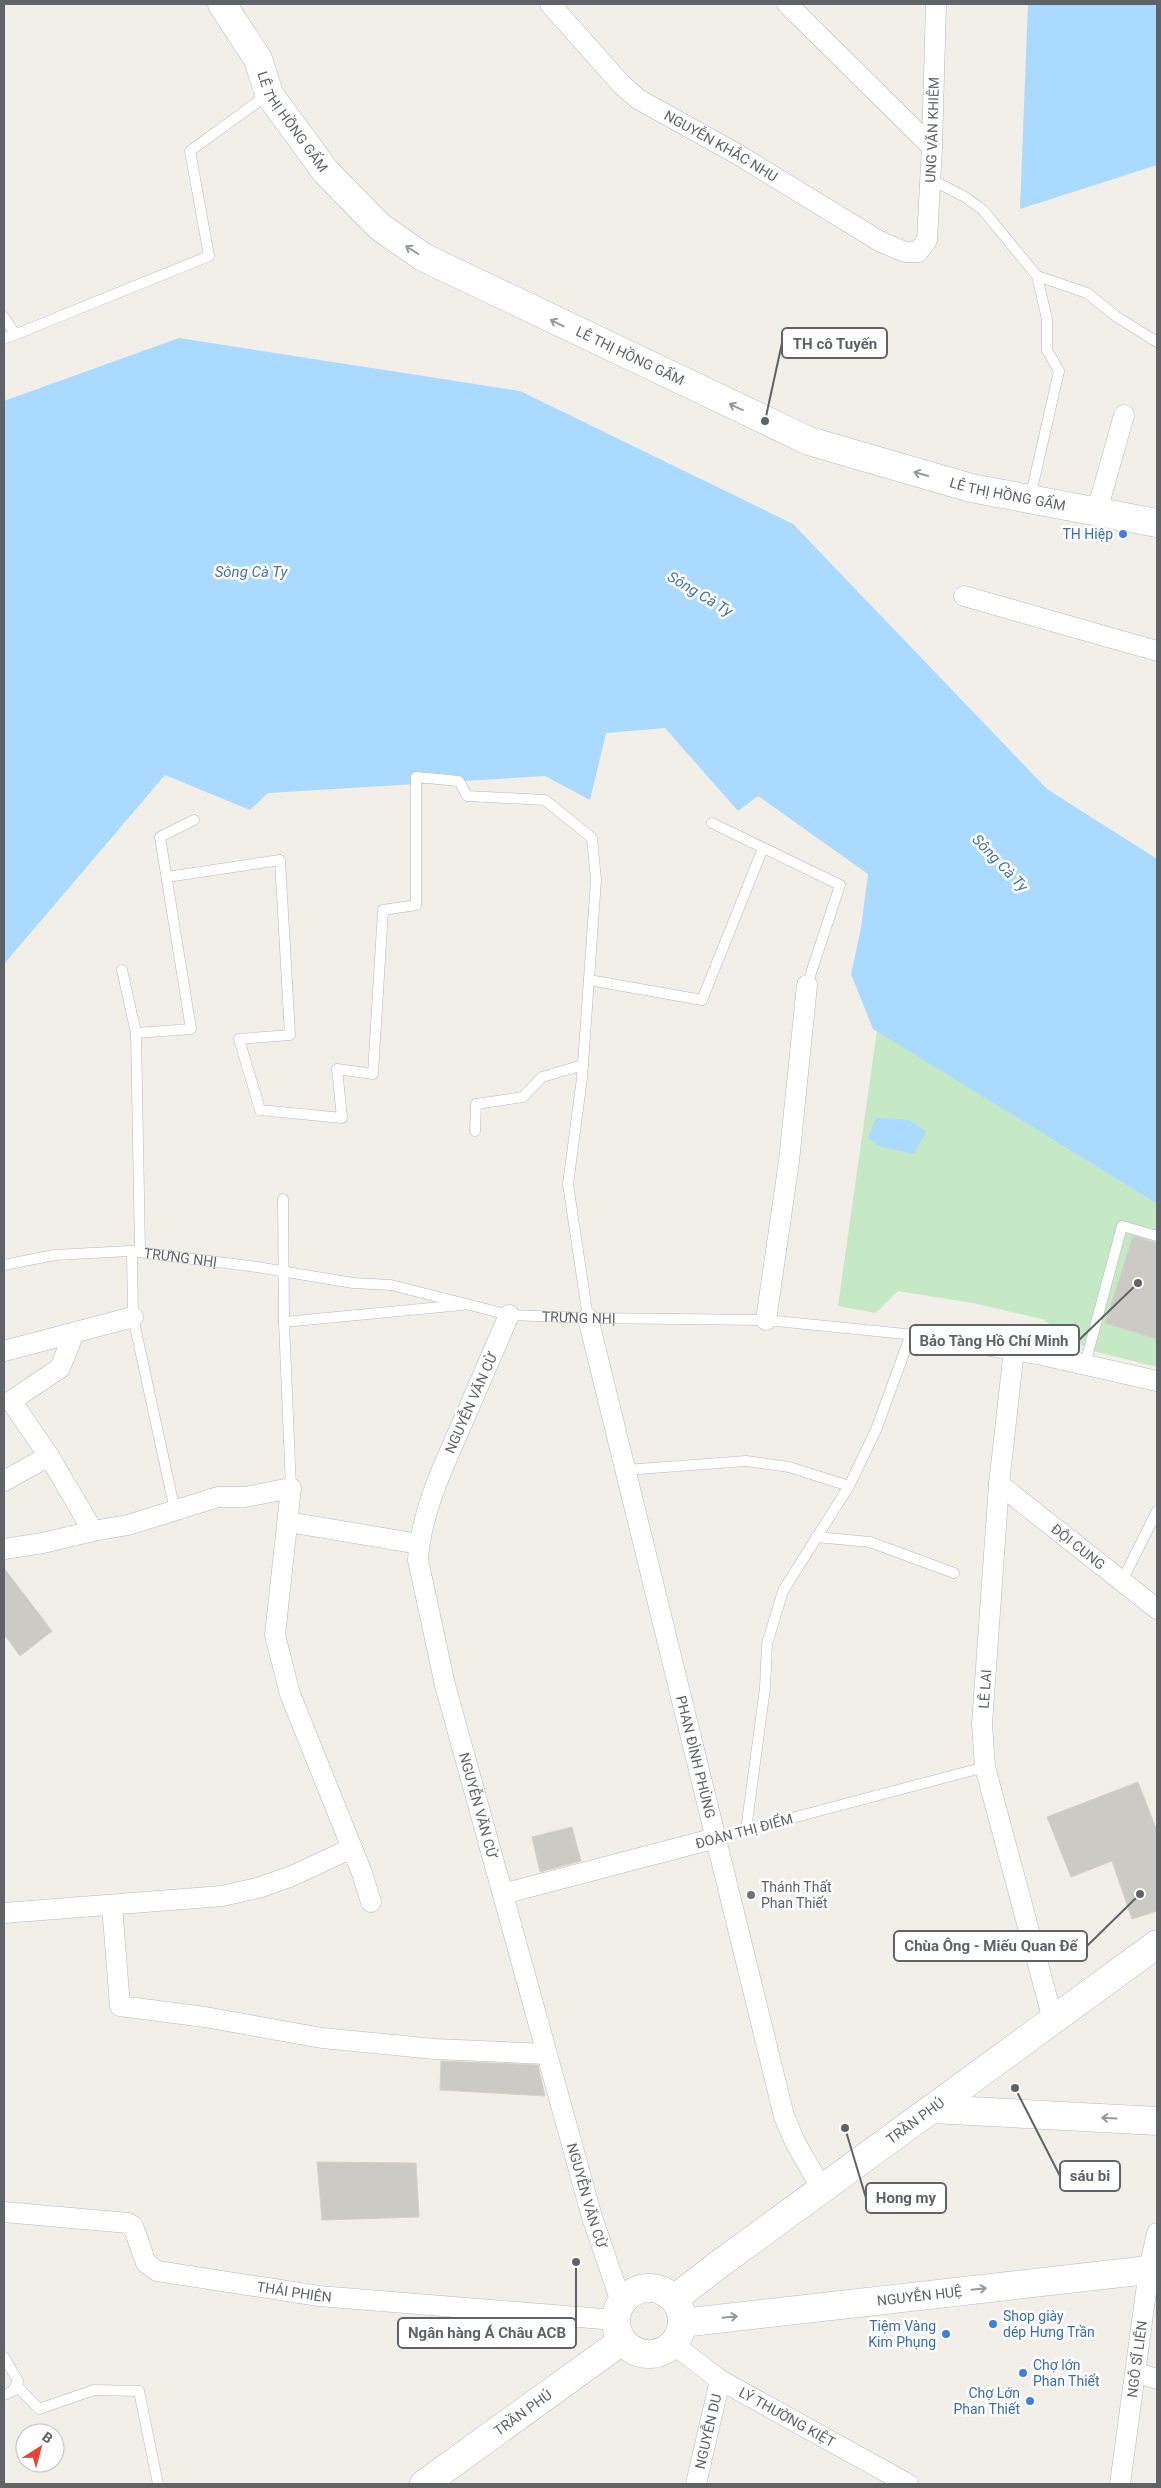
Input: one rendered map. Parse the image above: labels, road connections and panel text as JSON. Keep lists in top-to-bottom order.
{
  "streets": {
    "street": [
      "LÊ THỊ HỒNG GẤM",
      "UNG VĂN KHIÊM",
      "NGUYỄN KHẮC NHU",
      "TRƯNG NHỊ",
      "NGUYỄN VĂN CỪ",
      "ĐỘI CUNG",
      "LÊ LAI",
      "PHAN ĐÌNH PHÙNG",
      "ĐOÀN THỊ ĐIỂM",
      "TRẦN PHÚ",
      "THÁI PHIÊN",
      "NGUYỄN HUỆ",
      "NGÔ SĨ LIÊN",
      "LÝ THƯỜNG KIỆT",
      "NGUYỄN DU"
    ]
  },
  "crossings": [
    ["UNG VĂN KHIÊM", "NGUYỄN KHẮC NHU"],
    ["TRƯNG NHỊ", "NGUYỄN VĂN CỪ"],
    ["TRƯNG NHỊ", "LÊ LAI"],
    ["TRƯNG NHỊ", "PHAN ĐÌNH PHÙNG"],
    ["NGUYỄN VĂN CỪ", "ĐOÀN THỊ ĐIỂM"],
    ["NGUYỄN VĂN CỪ", "TRẦN PHÚ"],
    ["NGUYỄN VĂN CỪ", "THÁI PHIÊN"],
    ["NGUYỄN VĂN CỪ", "NGUYỄN HUỆ"],
    ["NGUYỄN VĂN CỪ", "LÝ THƯỜNG KIỆT"],
    ["ĐỘI CUNG", "LÊ LAI"],
    ["LÊ LAI", "ĐOÀN THỊ ĐIỂM"],
    ["LÊ LAI", "TRẦN PHÚ"],
    ["PHAN ĐÌNH PHÙNG", "ĐOÀN THỊ ĐIỂM"],
    ["PHAN ĐÌNH PHÙNG", "TRẦN PHÚ"],
    ["TRẦN PHÚ", "THÁI PHIÊN"],
    ["TRẦN PHÚ", "NGUYỄN HUỆ"],
    ["TRẦN PHÚ", "LÝ THƯỜNG KIỆT"],
    ["THÁI PHIÊN", "NGUYỄN HUỆ"],
    ["THÁI PHIÊN", "LÝ THƯỜNG KIỆT"],
    ["NGUYỄN HUỆ", "NGÔ SĨ LIÊN"],
    ["NGUYỄN HUỆ", "LÝ THƯỜNG KIỆT"],
    ["LÝ THƯỜNG KIỆT", "NGUYỄN DU"]
  ],
  "one_way": ["LÊ THỊ HỒNG GẤM"],
  "water": ["Sông Cà Ty"],
  "places": [
    "TH cô Tuyến",
    "TH Hiệp",
    "Bảo Tàng Hồ Chí Minh",
    "Chùa Ông - Miếu Quan Đế",
    "Thánh Thất Phan Thiết",
    "sáu bi",
    "Hong my",
    "Ngân hàng Á Châu ACB",
    "Shop giày dép Hưng Trần",
    "Tiệm Vàng Kim Phụng",
    "Chợ lớn Phan Thiết",
    "Chợ Lớn Phan Thiết"
  ],
  "north": "top right"
}
